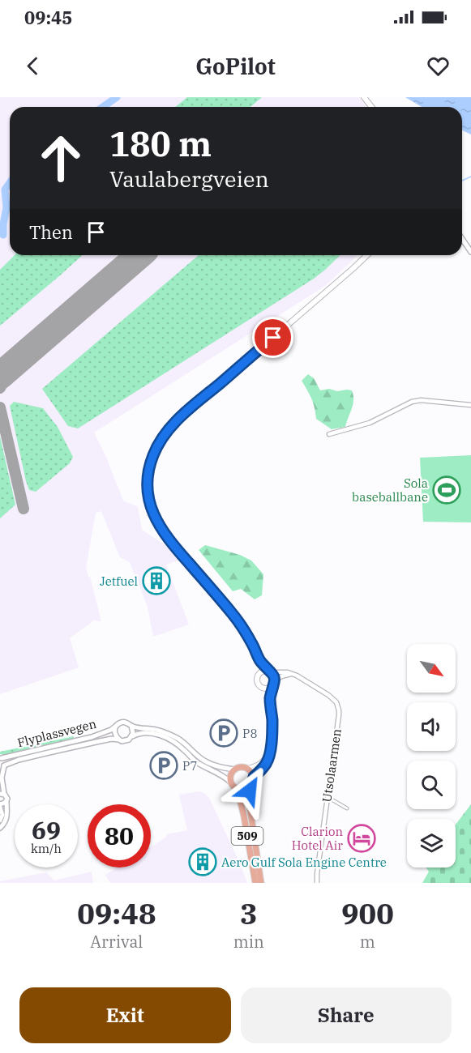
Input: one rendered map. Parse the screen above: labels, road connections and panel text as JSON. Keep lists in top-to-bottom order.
{
  "streets": {
    "highway": ["509"],
    "street": ["Flyplassvegen", "Utsolaarmen"]
  },
  "places": {
    "sports": ["Sola baseballbane"],
    "building": ["Jetfuel", "Aero Gulf Sola Engine Centre"],
    "parking": ["P8", "P7"],
    "hotel": ["Clarion Hotel Air"]
  },
  "north": "bottom right",
  "page": {
    "status": "09:45",
    "header": "GoPilot",
    "turn": ["180 m", "Vaulabergveien"],
    "then": "Then",
    "speed": "69 km/h",
    "limit": "80",
    "eta": [
      "09:48",
      "Arrival",
      "3",
      "min",
      "900",
      "m"
    ],
    "buttons": ["Exit", "Share"]
  }
}
